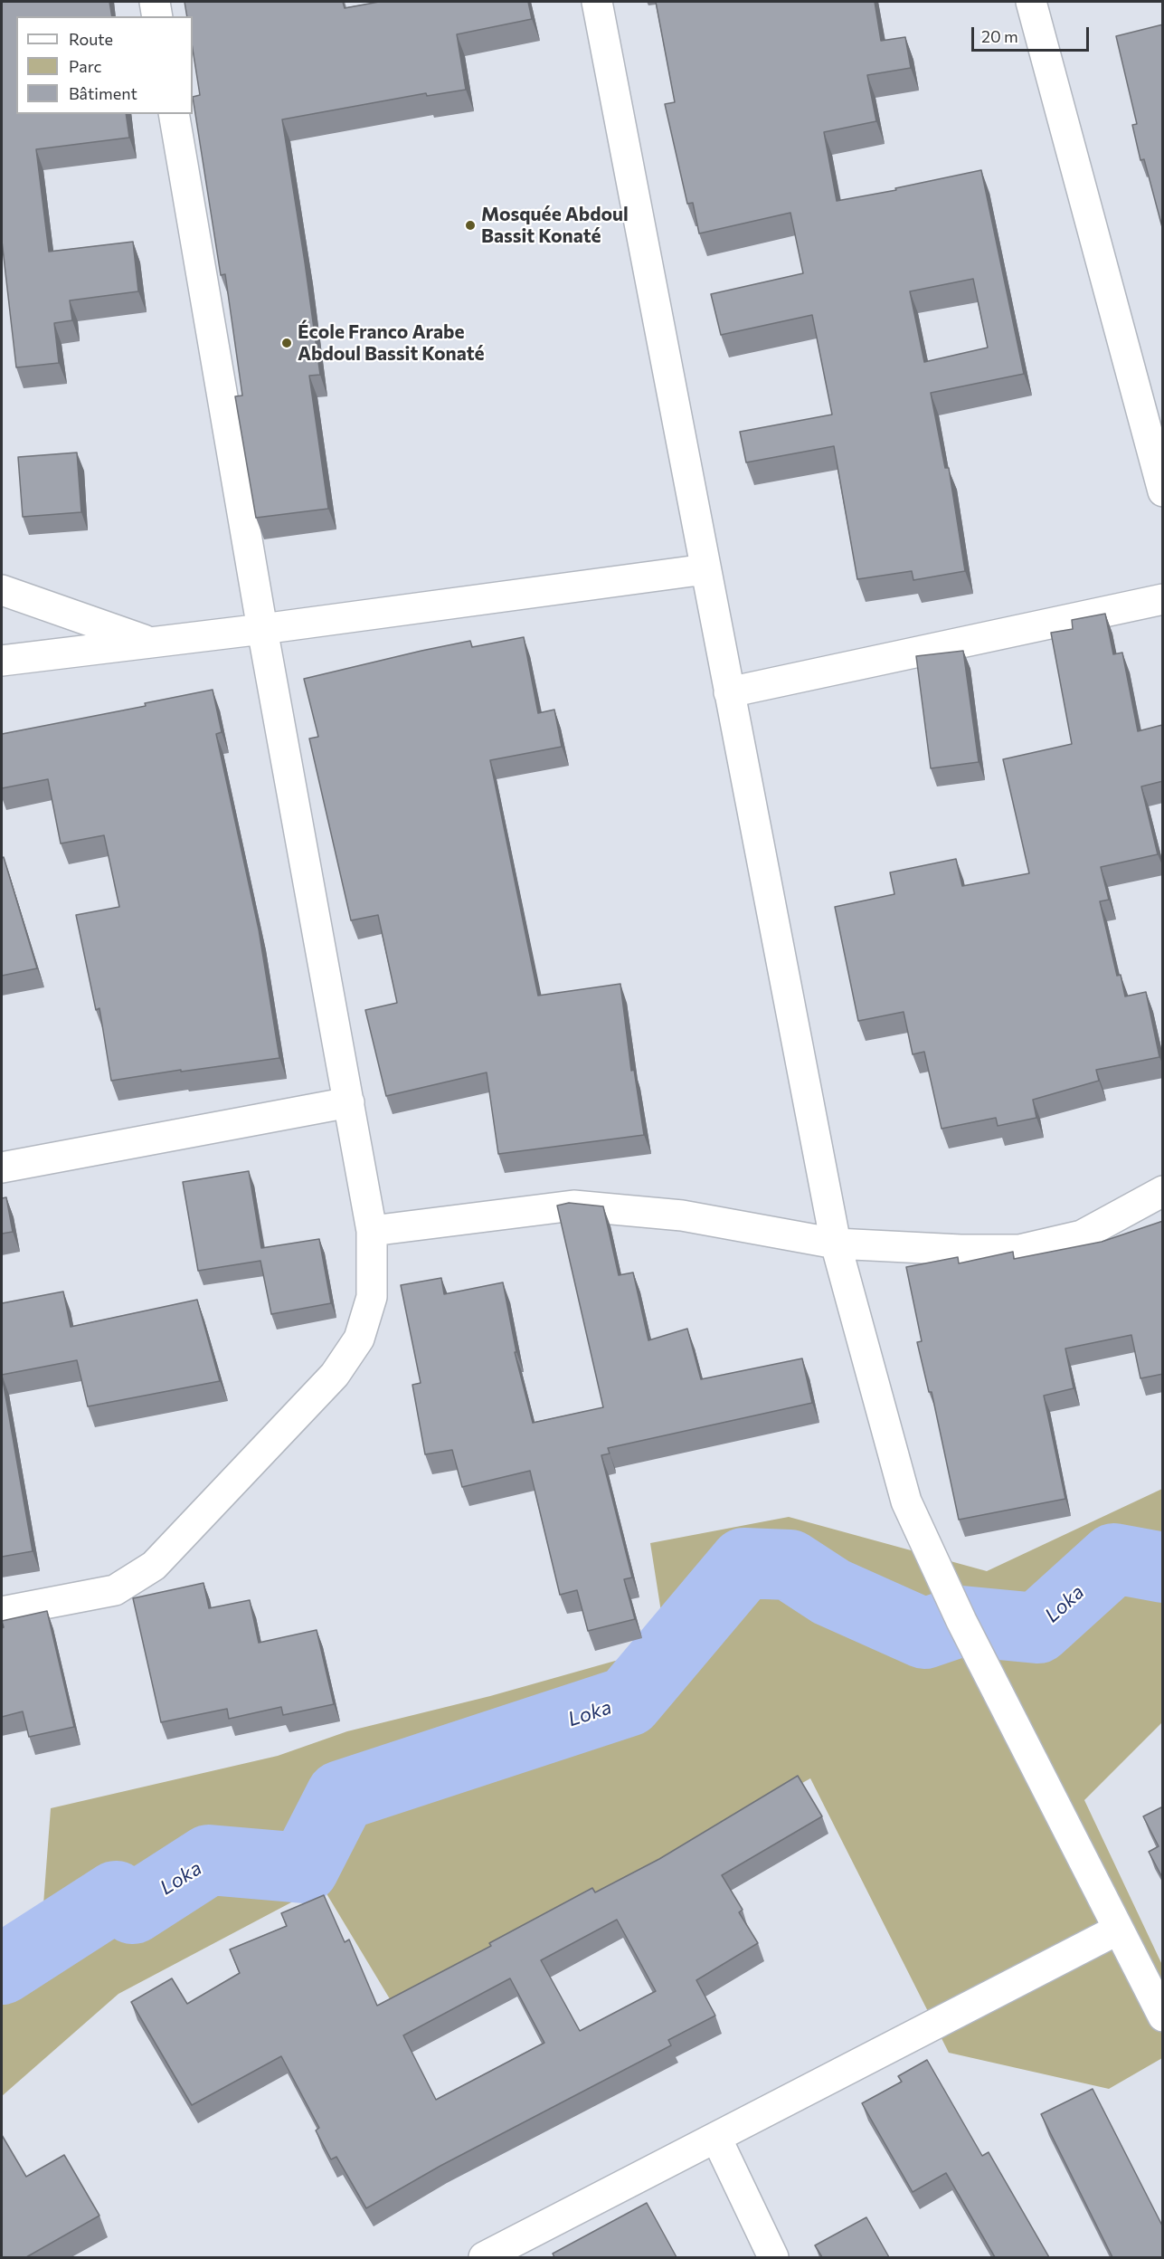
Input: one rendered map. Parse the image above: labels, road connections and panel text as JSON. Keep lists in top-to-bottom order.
{
  "water": ["Loka"],
  "places": ["Mosquée Abdoul Bassit Konaté", "École Franco Arabe Abdoul Bassit Konaté"],
  "legend": ["Route", "Parc", "Bâtiment"],
  "scale_bar": "20 m"
}
